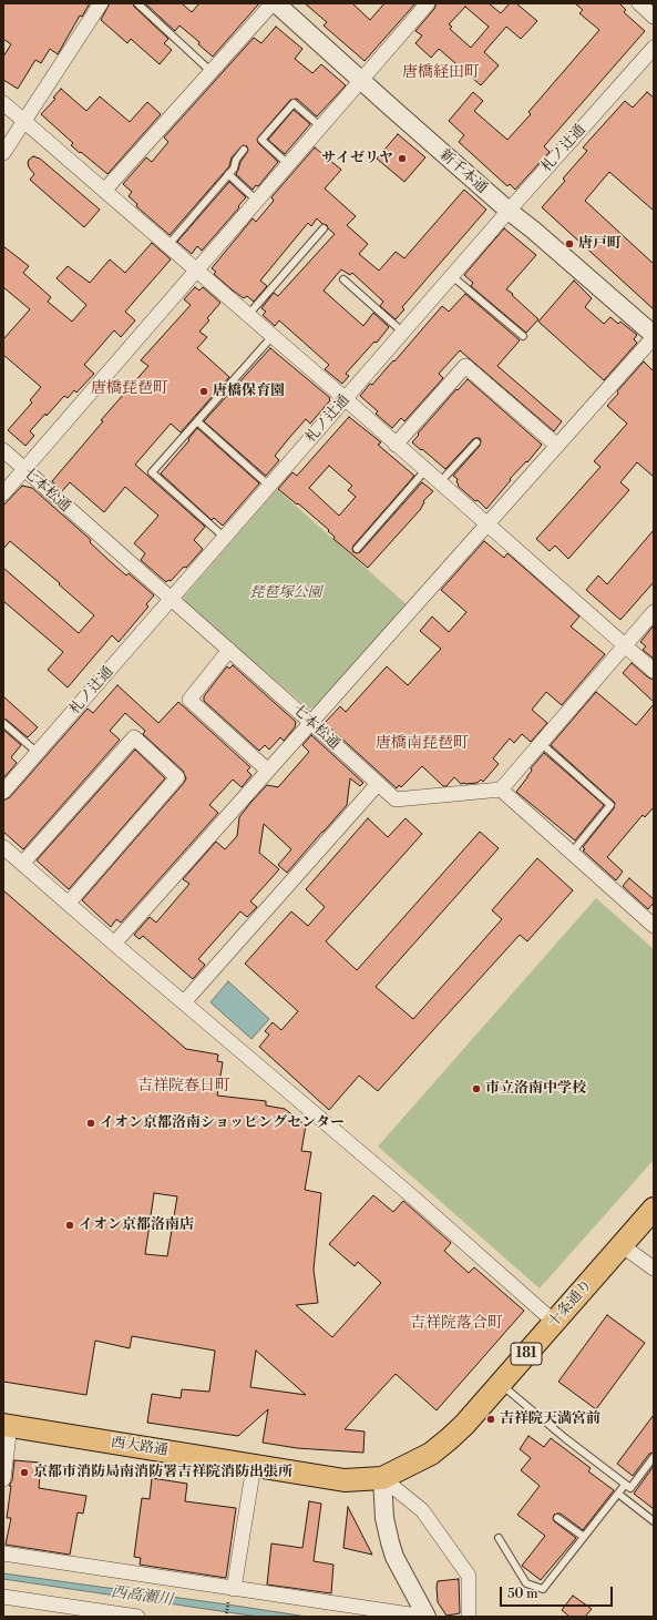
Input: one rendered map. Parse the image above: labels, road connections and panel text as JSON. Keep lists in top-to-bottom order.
{
  "streets": {
    "main road": ["十条通り", "181", "西大路通"],
    "street": ["札ノ辻通", "新千本通", "七本松通"]
  },
  "crossings": [
    ["札ノ辻通", "新千本通"],
    ["札ノ辻通", "七本松通"],
    ["十条通り", "西大路通"]
  ],
  "districts": [
    "唐橋経田町",
    "唐橋琵琶町",
    "唐橋南琵琶町",
    "吉祥院春日町",
    "吉祥院落合町"
  ],
  "water": ["西高瀬川"],
  "parks": ["琵琶塚公園"],
  "places": [
    "サイゼリヤ",
    "唐戸町",
    "唐橋保育園",
    "市立洛南中学校",
    "イオン京都洛南ショッピングセンター",
    "イオン京都洛南店",
    "吉祥院天満宮前",
    "京都市消防局南消防署吉祥院消防出張所"
  ],
  "scale_bar": "50 m"
}
